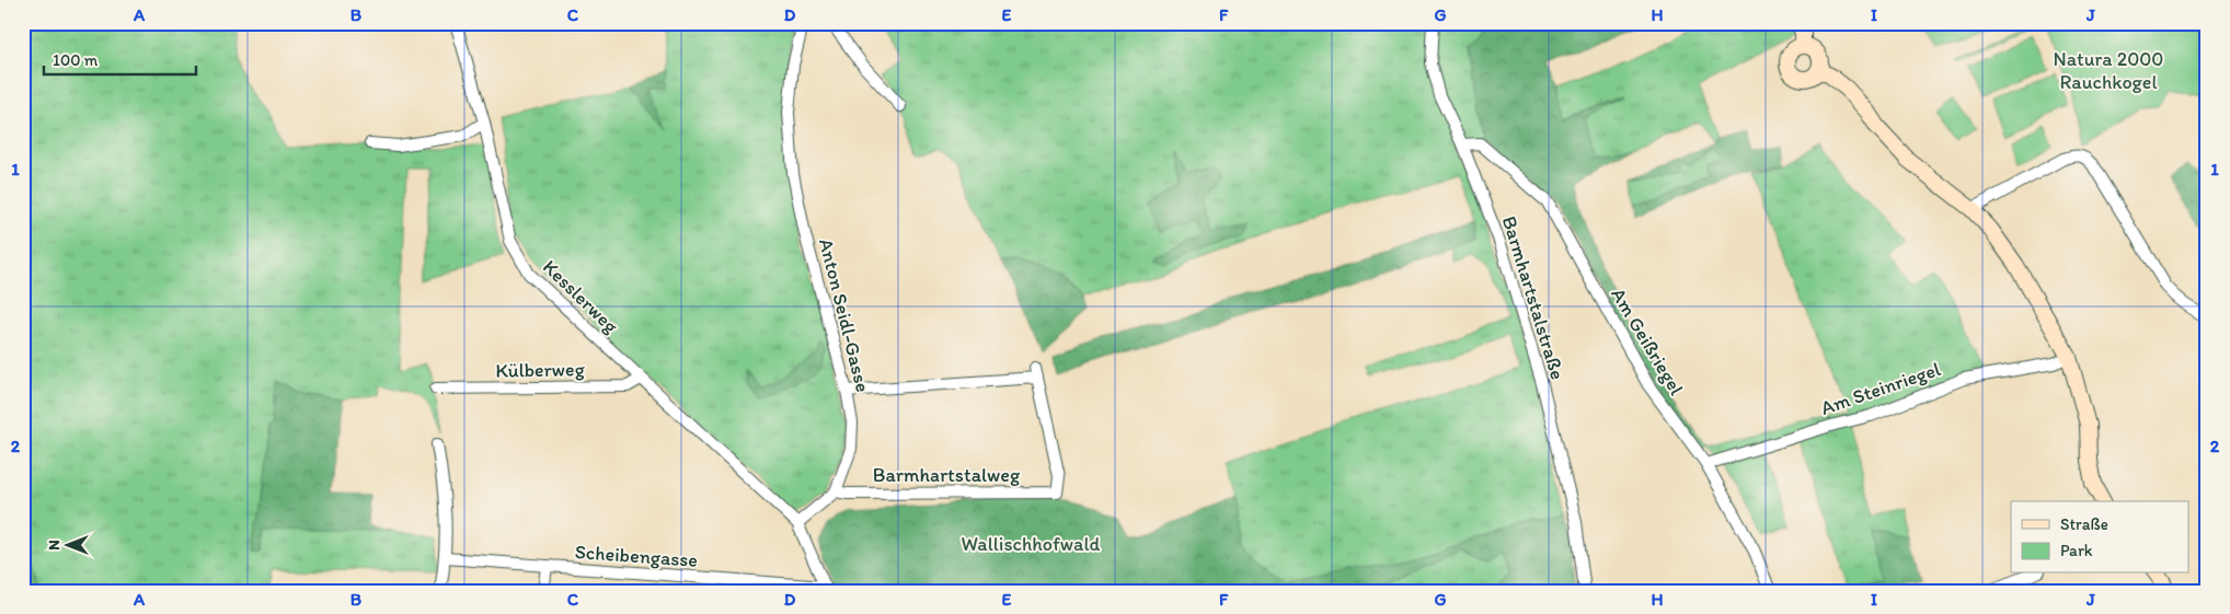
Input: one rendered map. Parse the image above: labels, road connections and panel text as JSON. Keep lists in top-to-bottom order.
{
  "streets": {
    "street": [
      "Kesslerweg",
      "Barmhartstalstraße",
      "Anton Seidl-Gasse",
      "Am Geißriegel",
      "Külberweg",
      "Am Steinriegel",
      "Barmhartstalweg",
      "Scheibengasse"
    ]
  },
  "crossings": [
    ["Kesslerweg", "Külberweg"],
    ["Barmhartstalstraße", "Am Geißriegel"],
    ["Anton Seidl-Gasse", "Barmhartstalweg"],
    ["Am Geißriegel", "Am Steinriegel"]
  ],
  "parks": ["Natura 2000 Rauchkogel", "Wallischhofwald"],
  "legend": ["Straße", "Park"],
  "scale_bar": "100 m",
  "north": "left",
  "grid": {
    "columns": [
      "A",
      "B",
      "C",
      "D",
      "E",
      "F",
      "G",
      "H",
      "I",
      "J"
    ],
    "rows": ["1", "2"]
  }
}
